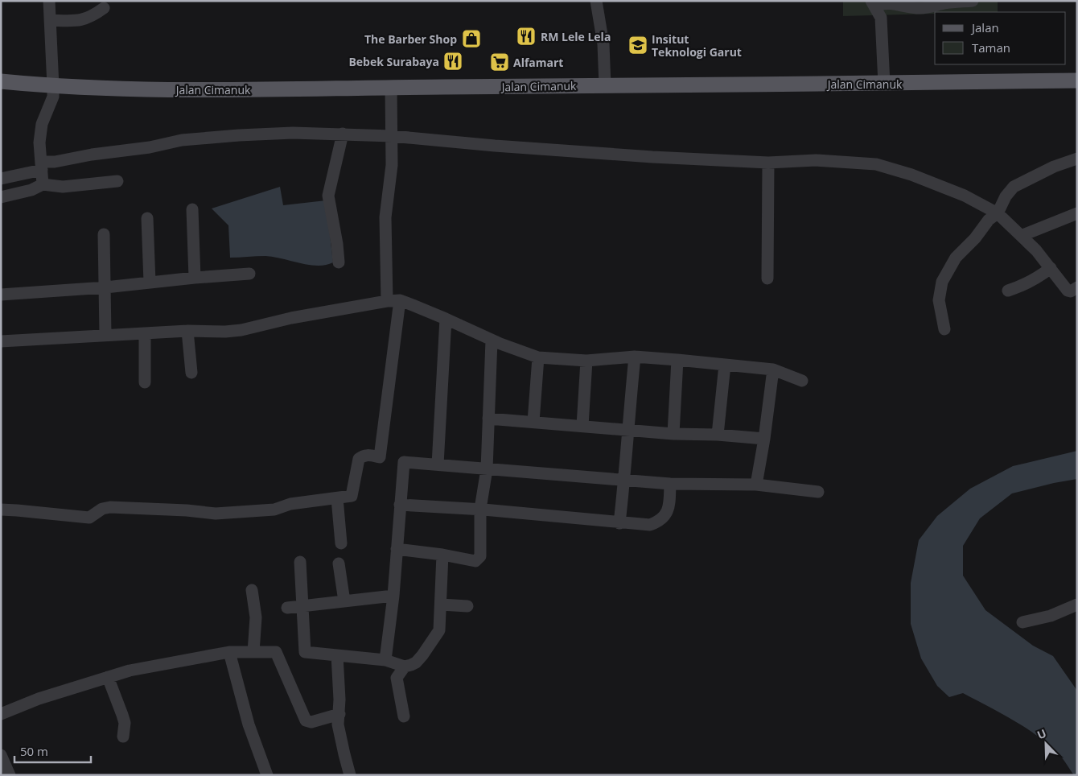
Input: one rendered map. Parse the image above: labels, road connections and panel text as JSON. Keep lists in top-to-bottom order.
{
  "streets": {
    "main road": ["Jalan Cimanuk"]
  },
  "places": {
    "restaurant": ["RM Lele Lela", "Bebek Surabaya"],
    "shop": ["The Barber Shop"],
    "school or university": ["Insitut Teknologi Garut"],
    "supermarket": ["Alfamart"]
  },
  "legend": ["Jalan", "Taman"],
  "scale_bar": "50 m",
  "north": "top left"
}
